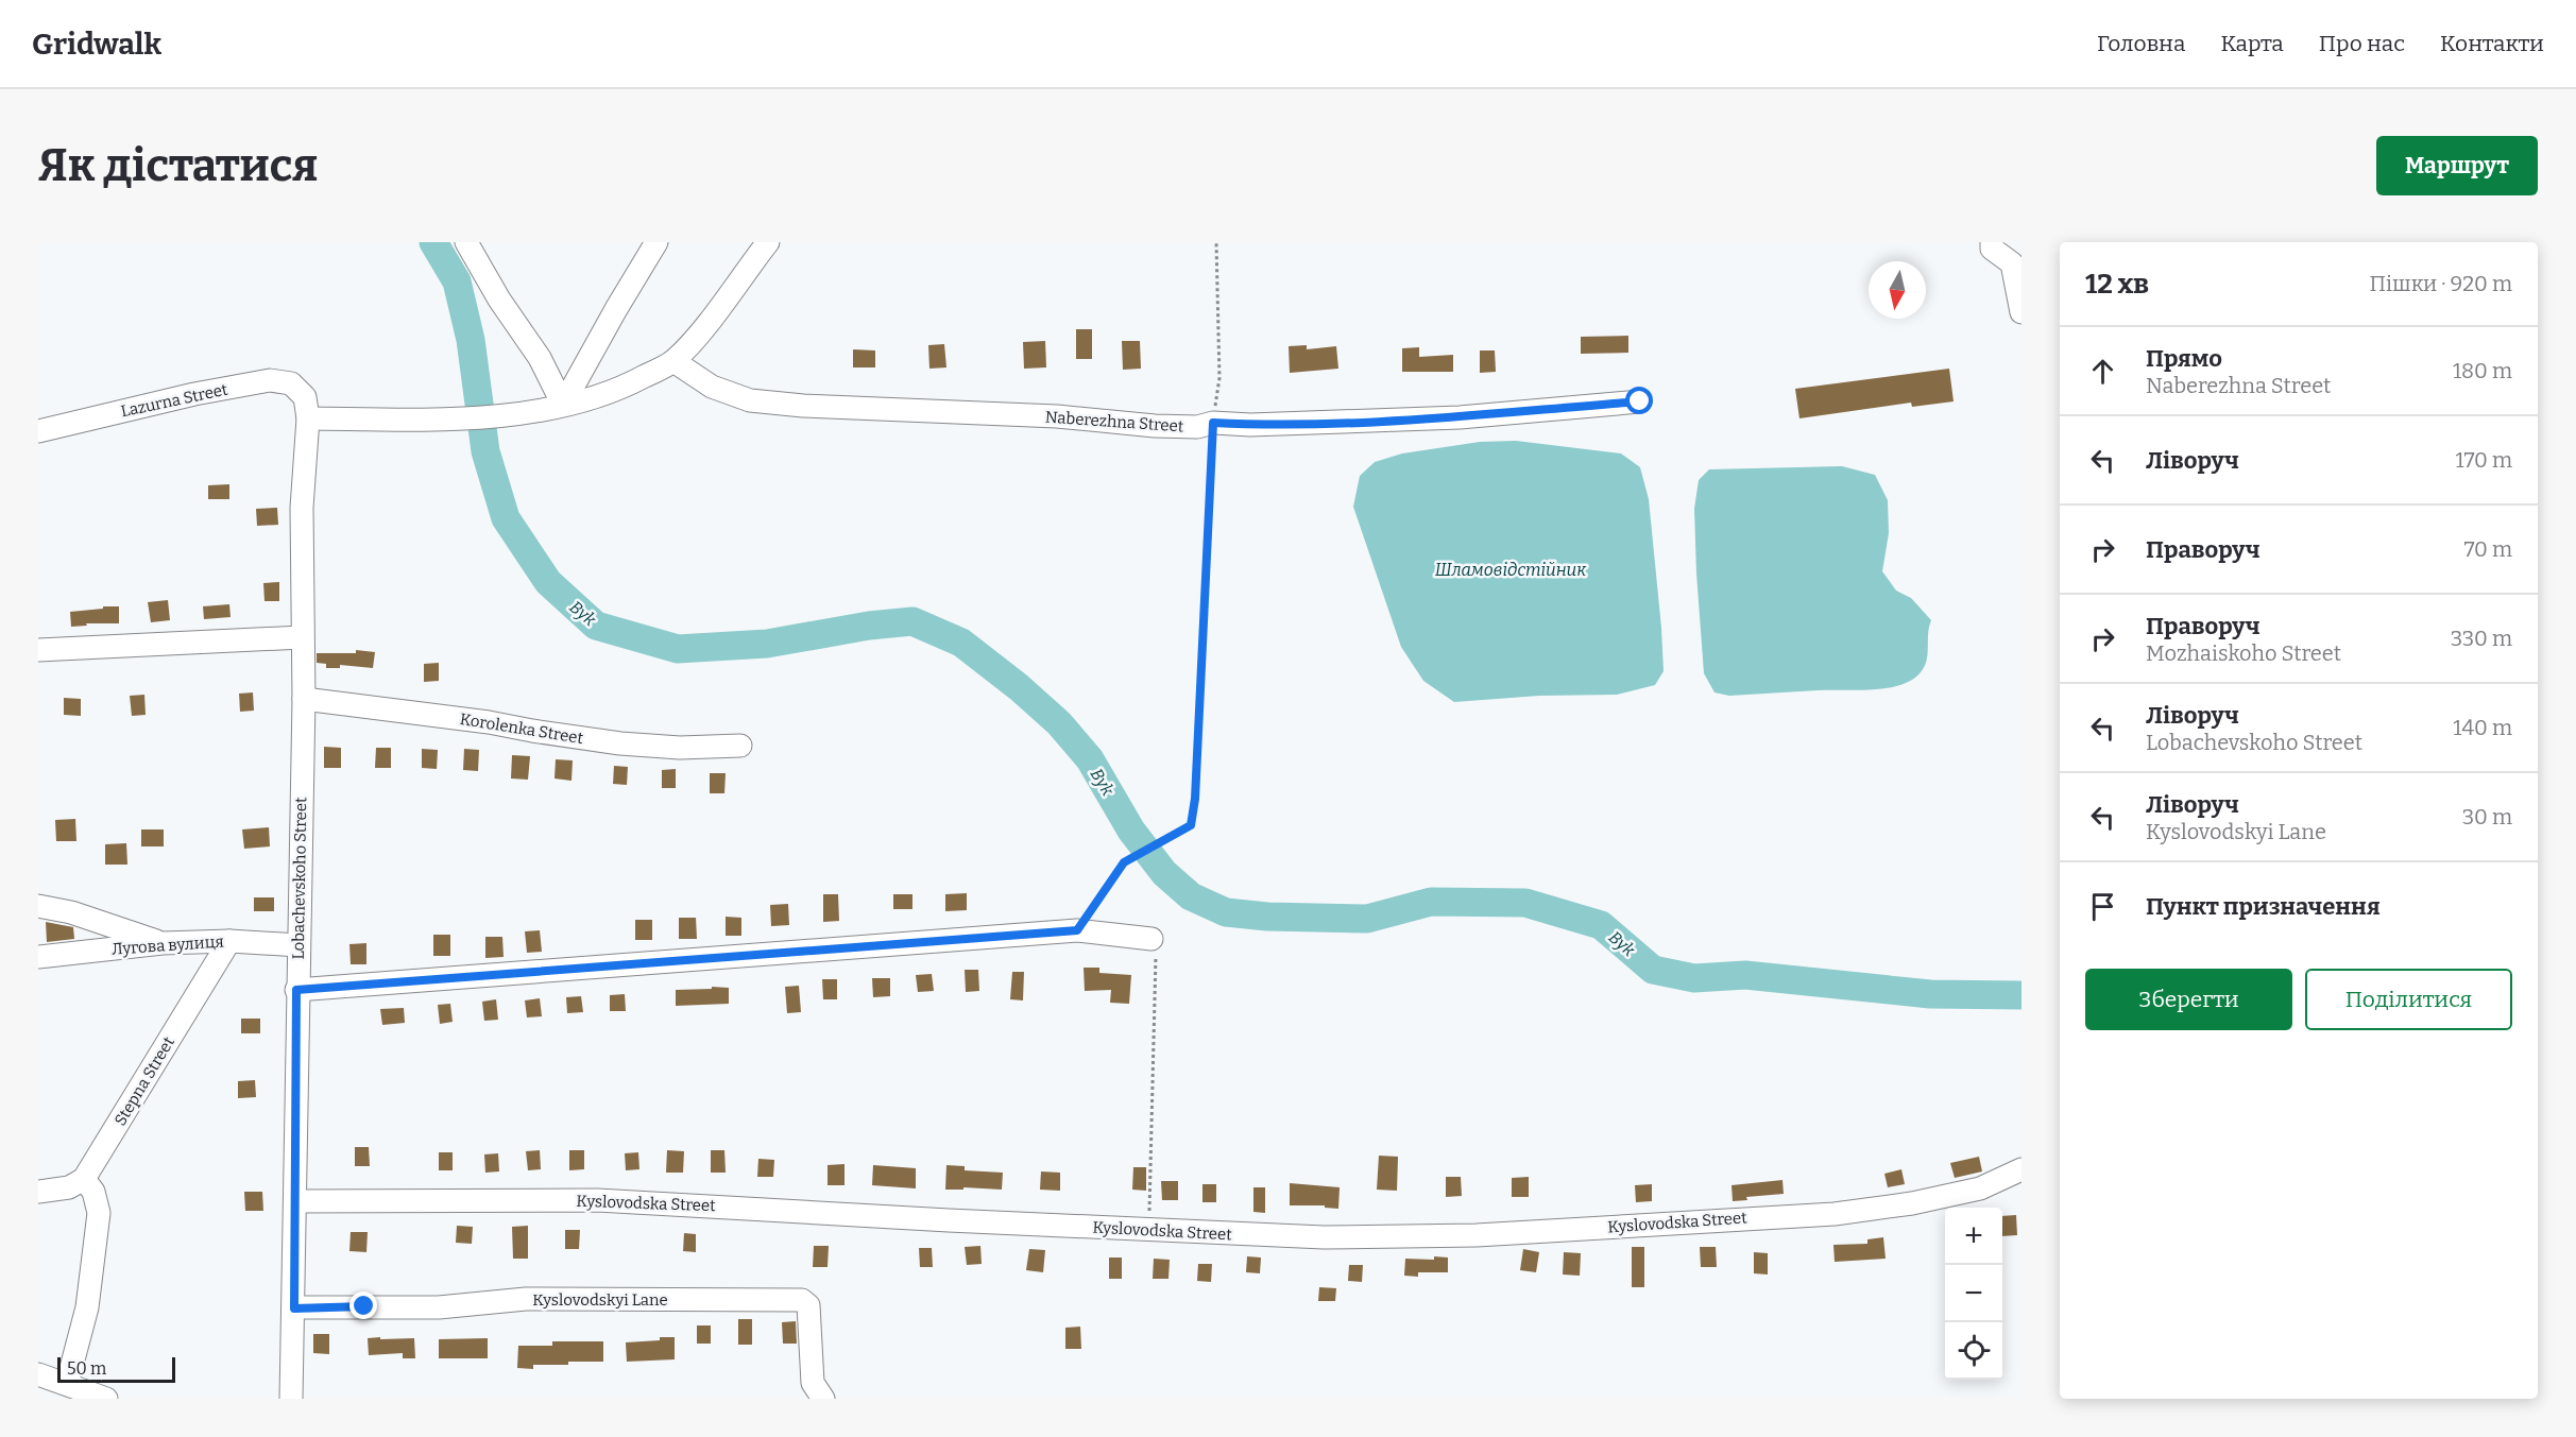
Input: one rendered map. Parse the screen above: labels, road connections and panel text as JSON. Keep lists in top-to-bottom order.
{
  "streets": {
    "street": [
      "Lazurna Street",
      "Naberezhna Street",
      "Korolenka Street",
      "Lobachevskoho Street",
      "Лугова вулиця",
      "Stepna Street",
      "Kyslovodska Street",
      "Kyslovodskyi Lane"
    ]
  },
  "crossings": [
    ["Lazurna Street", "Lobachevskoho Street"],
    ["Korolenka Street", "Lobachevskoho Street"],
    ["Lobachevskoho Street", "Лугова вулиця"],
    ["Lobachevskoho Street", "Kyslovodska Street"],
    ["Lobachevskoho Street", "Kyslovodskyi Lane"],
    ["Лугова вулиця", "Stepna Street"]
  ],
  "water": ["Шламовідстійник", "Byk"],
  "scale_bar": "50 m",
  "north": "bottom",
  "page": {
    "header": "Gridwalk",
    "nav": [
      "Головна",
      "Карта",
      "Про нас",
      "Контакти"
    ],
    "buttons": [
      "Маршрут",
      ["Зберегти", "Поділитися"]
    ],
    "title": "Як дістатися",
    "heading": ["12 хв", "Пішки · 920 m"],
    "list": [
      ["Прямо", "Naberezhna Street", "180 m"],
      ["Ліворуч", "170 m"],
      ["Праворуч", "70 m"],
      ["Праворуч", "Mozhaiskoho Street", "330 m"],
      ["Ліворуч", "Lobachevskoho Street", "140 m"],
      ["Ліворуч", "Kyslovodskyi Lane", "30 m"],
      "Пункт призначення"
    ],
    "map_buttons": ["+", "−"],
    "scale": "50 m"
  }
}
